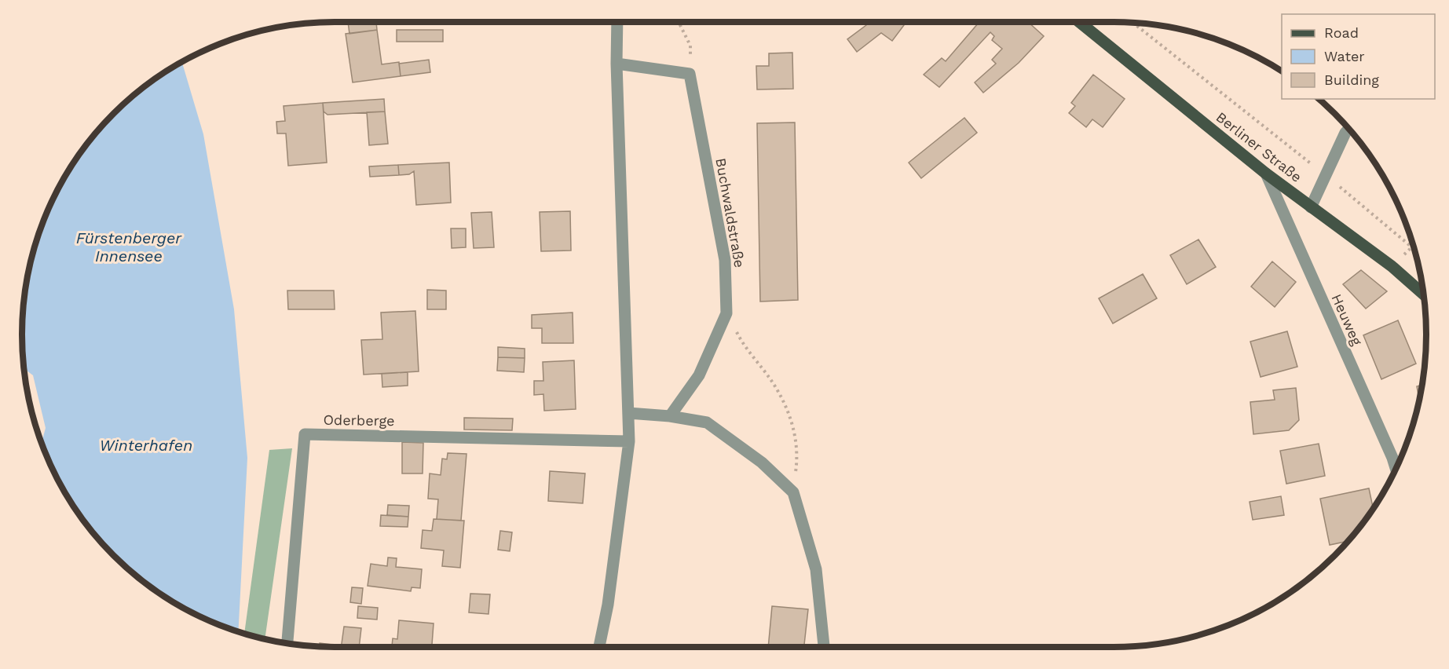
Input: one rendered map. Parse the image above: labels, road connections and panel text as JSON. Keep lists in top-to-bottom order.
{
  "streets": {
    "main road": ["Berliner Straße"],
    "street": ["Buchwaldstraße", "Heuweg", "Oderberge"]
  },
  "crossings": [
    ["Berliner Straße", "Heuweg"]
  ],
  "water": ["Fürstenberger Innensee", "Winterhafen"],
  "legend": ["Road", "Water", "Building"]
}
